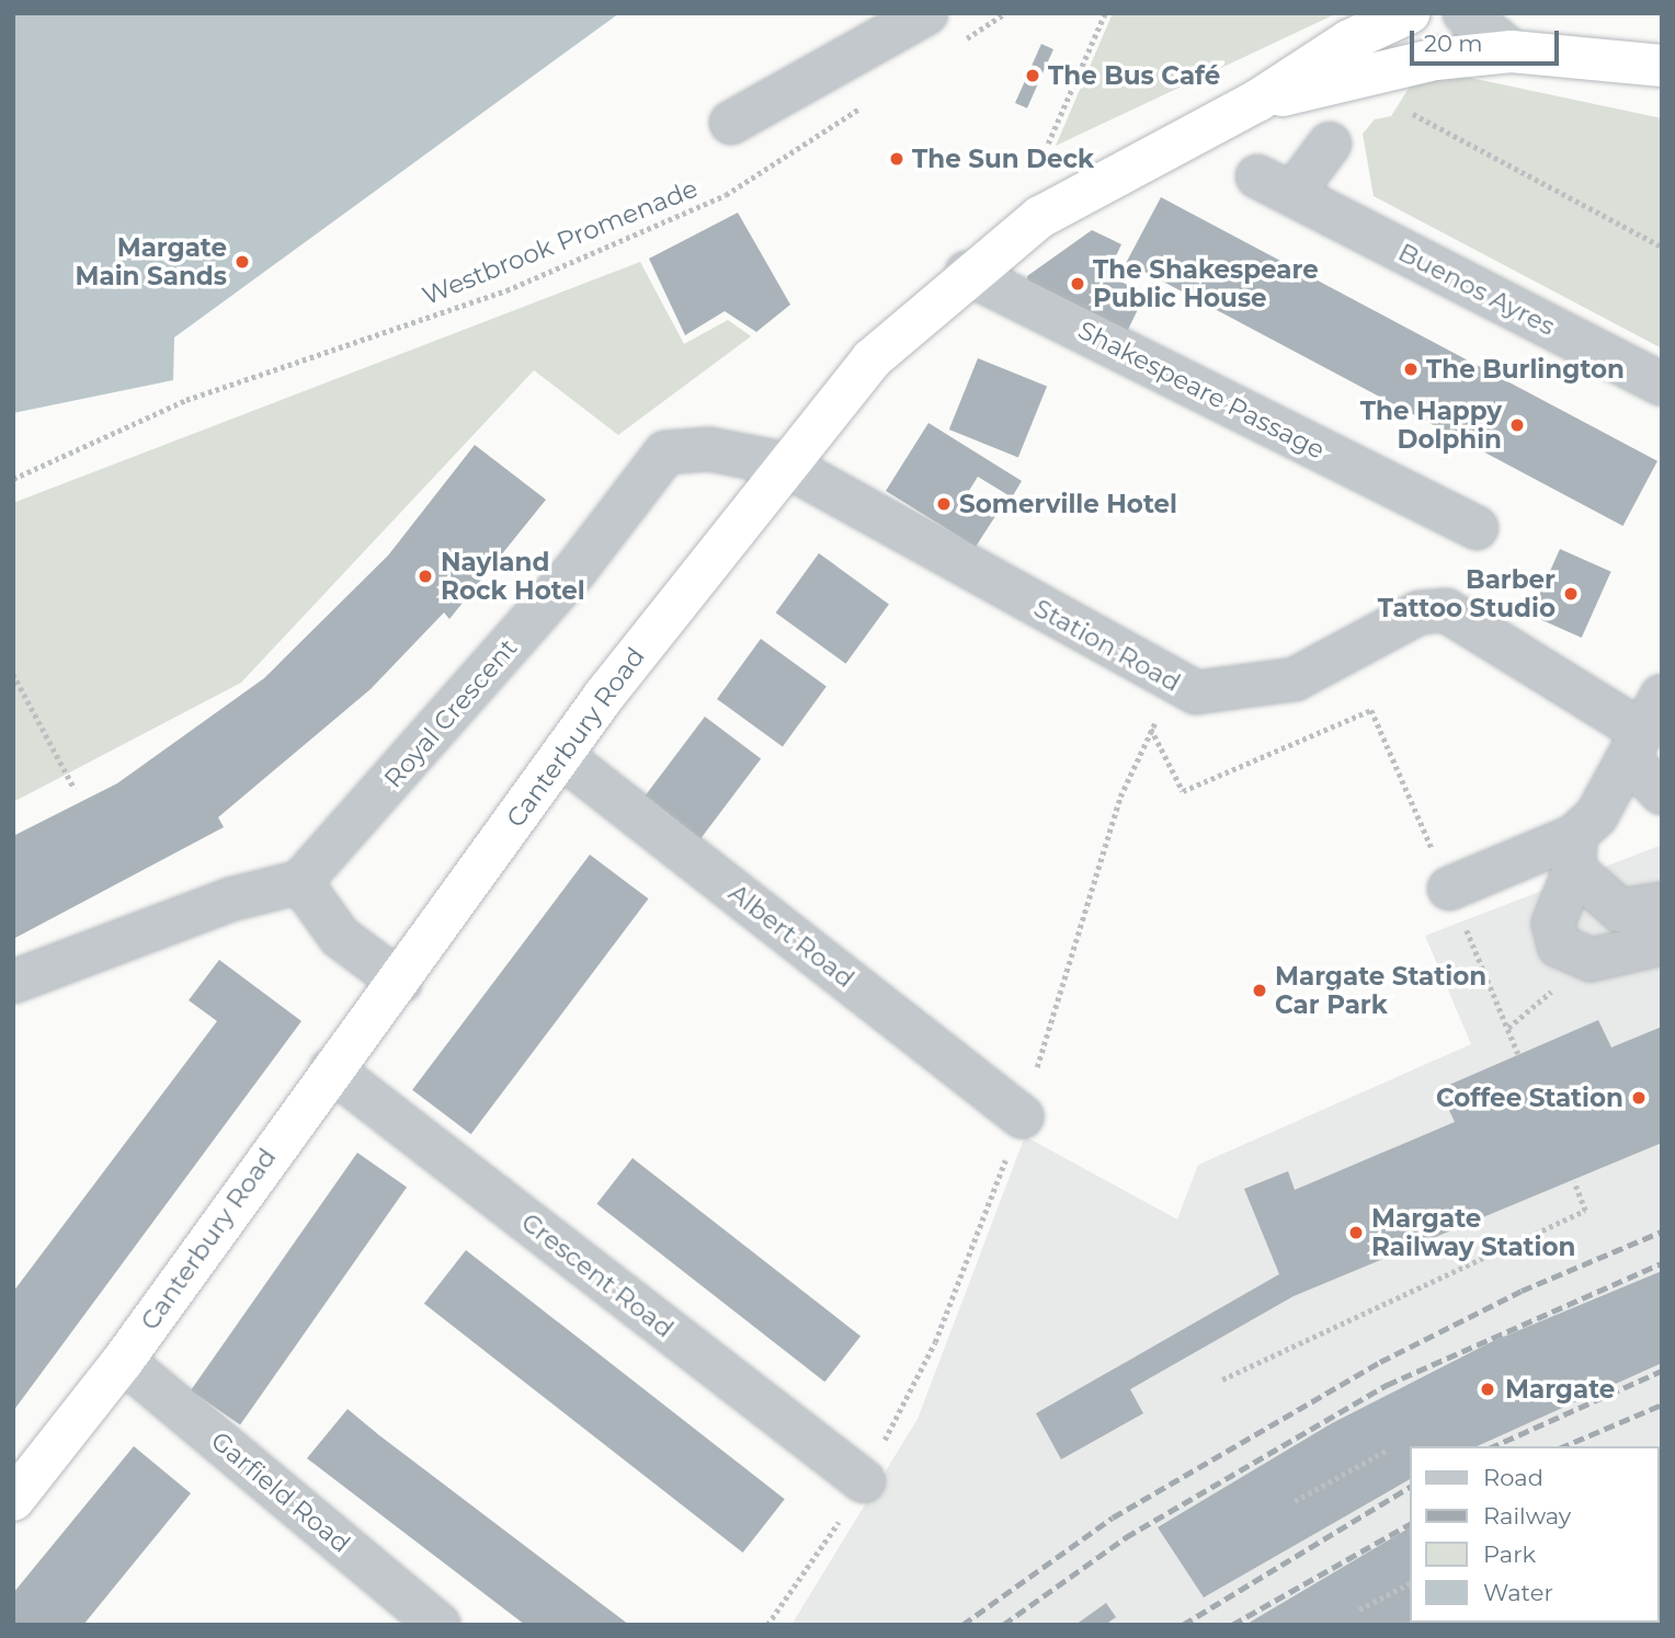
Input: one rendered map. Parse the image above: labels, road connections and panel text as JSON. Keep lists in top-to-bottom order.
{
  "streets": {
    "highway": ["Canterbury Road"],
    "street": [
      "Buenos Ayres",
      "Shakespeare Passage",
      "Station Road",
      "Royal Crescent",
      "Albert Road",
      "Crescent Road",
      "Garfield Road"
    ],
    "path": ["Westbrook Promenade"]
  },
  "crossings": [
    ["Shakespeare Passage", "Canterbury Road"],
    ["Station Road", "Royal Crescent"],
    ["Station Road", "Canterbury Road"],
    ["Royal Crescent", "Canterbury Road"],
    ["Canterbury Road", "Albert Road"],
    ["Canterbury Road", "Crescent Road"],
    ["Canterbury Road", "Garfield Road"]
  ],
  "places": [
    "The Bus Café",
    "The Sun Deck",
    "Margate Main Sands",
    "The Shakespeare Public House",
    "The Burlington",
    "The Happy Dolphin",
    "Somerville Hotel",
    "Nayland Rock Hotel",
    "Barber Tattoo Studio",
    "Margate Station Car Park",
    "Coffee Station",
    "Margate Railway Station",
    "Margate"
  ],
  "legend": [
    "Road",
    "Railway",
    "Park",
    "Water"
  ],
  "scale_bar": "20 m"
}
